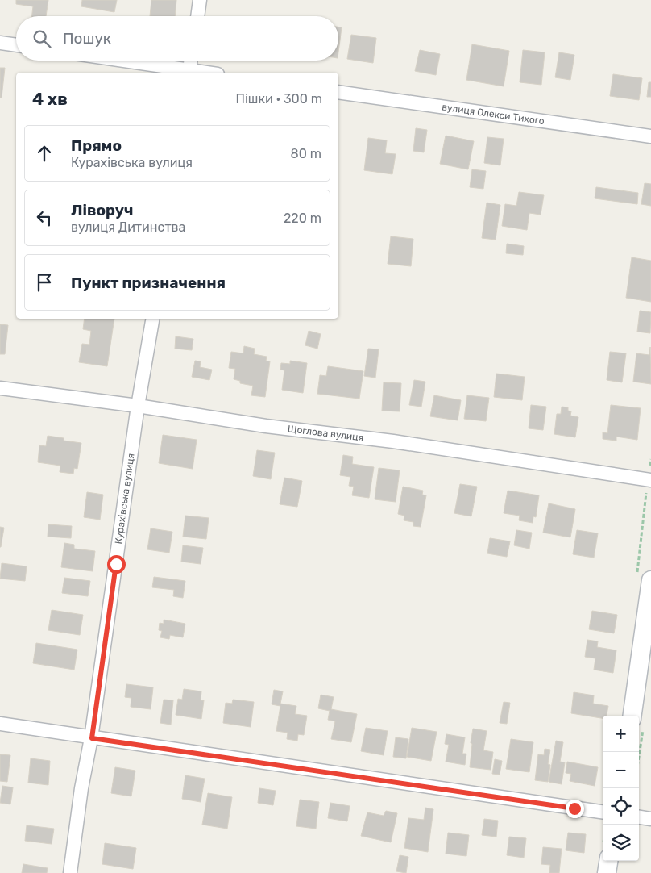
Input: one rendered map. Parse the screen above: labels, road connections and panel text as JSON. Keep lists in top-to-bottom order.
{
  "streets": {
    "street": ["вулиця Олекси Тихого", "Щоглова вулиця", "Курахівська вулиця"]
  },
  "crossings": [
    ["Щоглова вулиця", "Курахівська вулиця"]
  ],
  "page": {
    "search": "Пошук",
    "heading": ["4 хв", "Пішки · 300 m"],
    "list": [
      ["Прямо", "Курахівська вулиця", "80 m"],
      ["Ліворуч", "вулиця Дитинства", "220 m"],
      "Пункт призначення"
    ],
    "map_buttons": ["+", "−"]
  }
}
